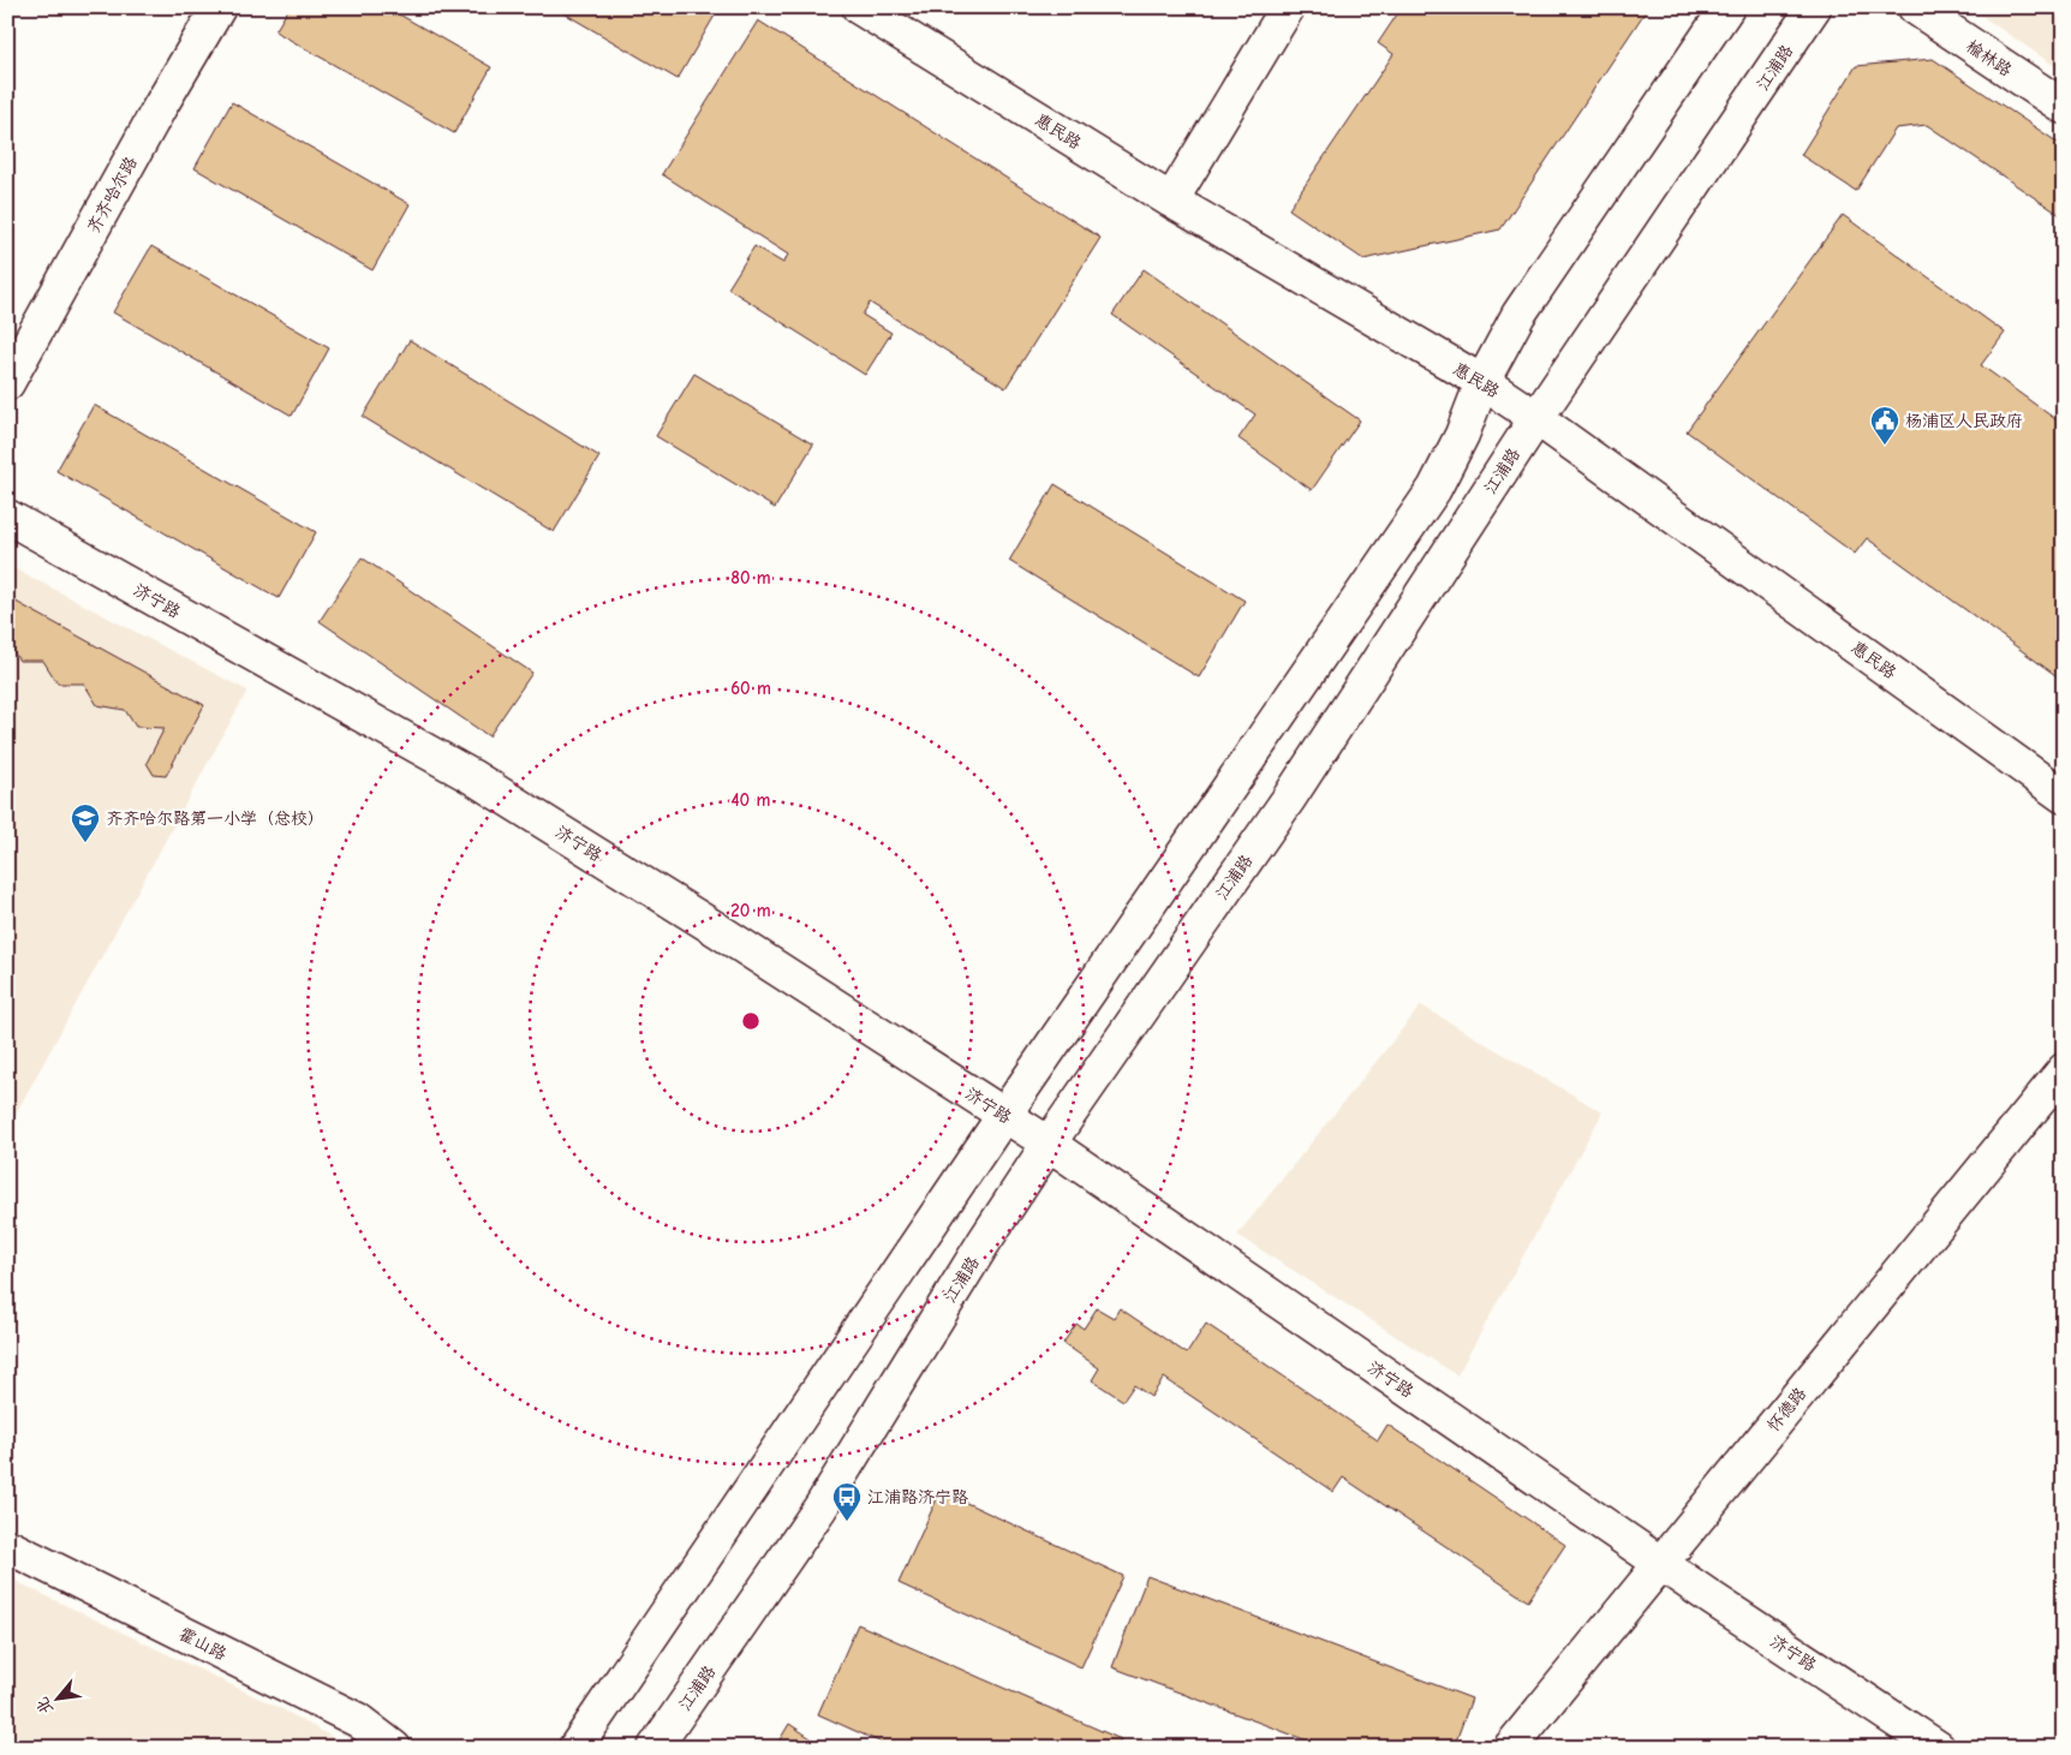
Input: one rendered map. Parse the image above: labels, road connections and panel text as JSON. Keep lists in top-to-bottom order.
{
  "streets": {
    "street": [
      "榆林路",
      "江浦路",
      "惠民路",
      "齐齐哈尔路",
      "济宁路",
      "怀德路",
      "霍山路"
    ]
  },
  "crossings": [
    ["江浦路", "惠民路"],
    ["江浦路", "济宁路"],
    ["济宁路", "怀德路"]
  ],
  "places": {
    "public building": ["杨浦区人民政府"],
    "school or university": ["齐齐哈尔路第一小学（总校）"],
    "bus stop": ["江浦路济宁路"]
  },
  "north": "bottom left",
  "rings": [
    "80 m",
    "60 m",
    "40 m",
    "20 m"
  ]
}
